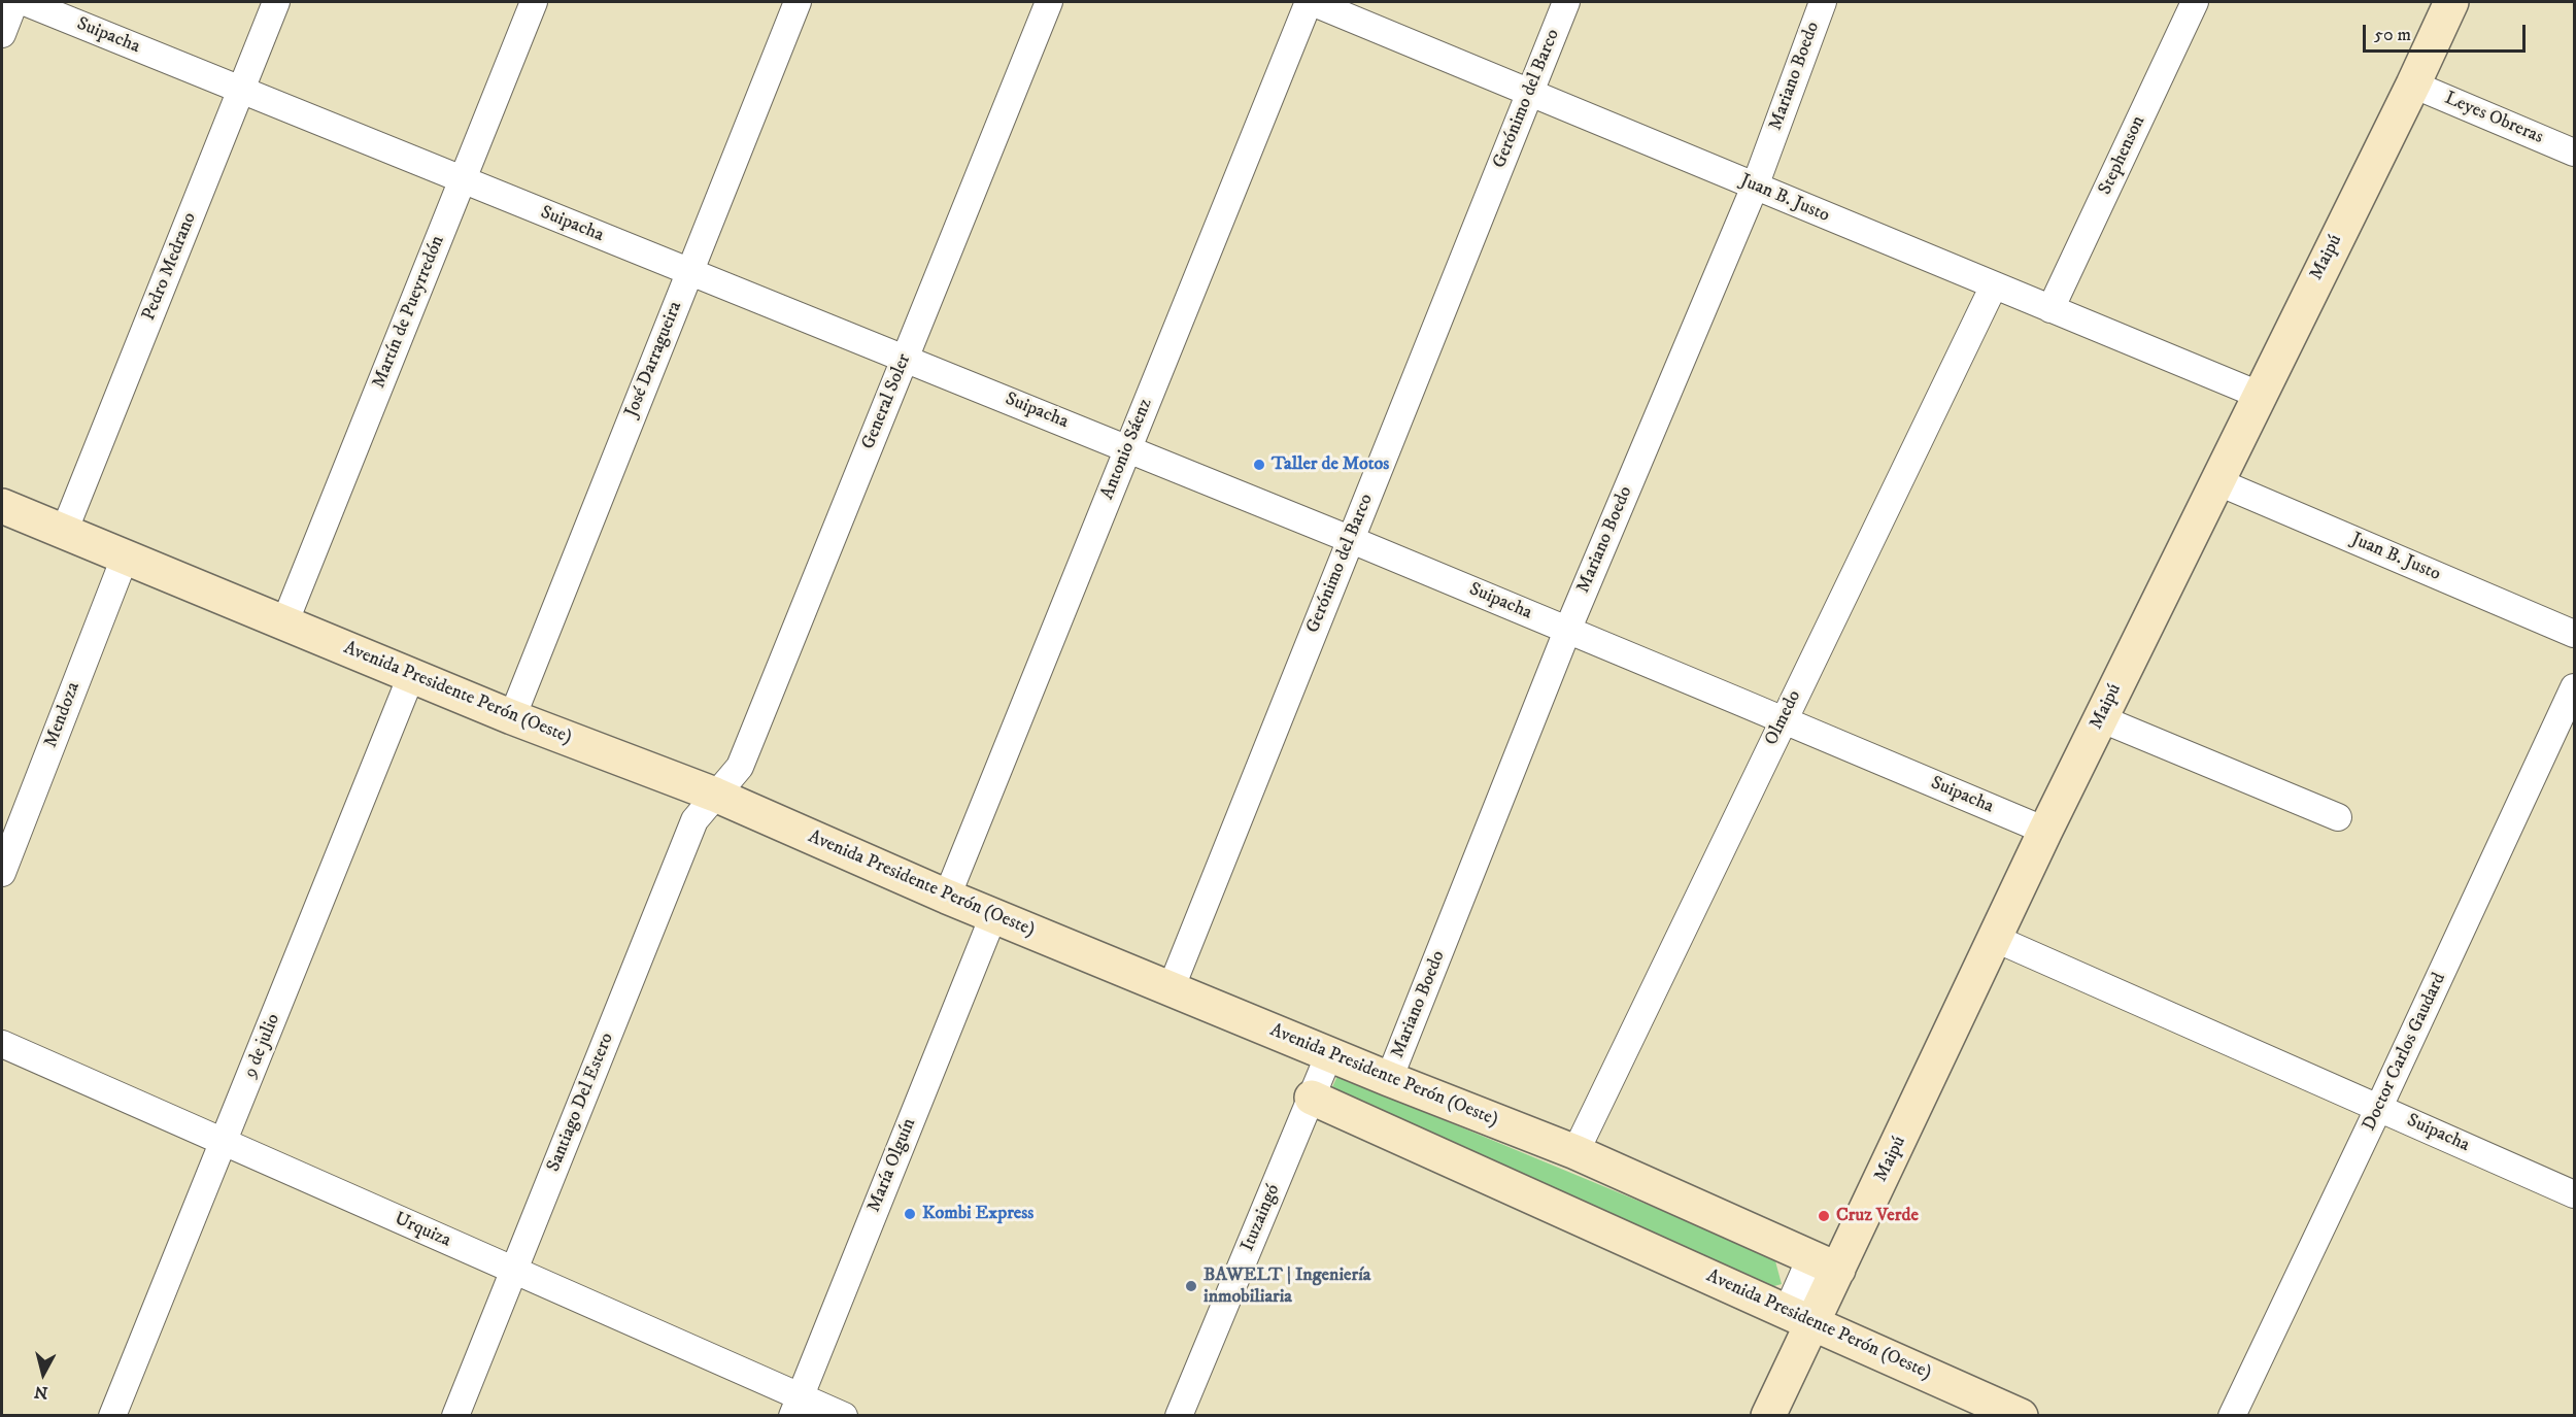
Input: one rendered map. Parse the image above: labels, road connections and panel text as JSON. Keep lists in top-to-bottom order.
{
  "streets": {
    "main road": ["Maipú", "Avenida Presidente Perón (Oeste)"],
    "street": [
      "Suipacha",
      "Mariano Boedo",
      "Gerónimo del Barco",
      "Leyes Obreras",
      "Stephenson",
      "Juan B. Justo",
      "Pedro Medrano",
      "Martín de Pueyrredón",
      "José Darragueira",
      "General Soler",
      "Antonio Sáenz",
      "Mendoza",
      "Olmedo",
      "9 de julio",
      "Doctor Carlos Gaudard",
      "Santiago Del Estero",
      "María Olguín",
      "Ituzaingó",
      "Urquiza"
    ]
  },
  "crossings": [
    ["Suipacha", "Mariano Boedo"],
    ["Suipacha", "Gerónimo del Barco"],
    ["Suipacha", "Maipú"],
    ["Suipacha", "Pedro Medrano"],
    ["Suipacha", "Martín de Pueyrredón"],
    ["Suipacha", "José Darragueira"],
    ["Suipacha", "General Soler"],
    ["Suipacha", "Antonio Sáenz"],
    ["Suipacha", "Olmedo"],
    ["Suipacha", "Doctor Carlos Gaudard"],
    ["Mariano Boedo", "Juan B. Justo"],
    ["Mariano Boedo", "Avenida Presidente Perón (Oeste)"],
    ["Gerónimo del Barco", "Juan B. Justo"],
    ["Gerónimo del Barco", "Avenida Presidente Perón (Oeste)"],
    ["Leyes Obreras", "Maipú"],
    ["Stephenson", "Juan B. Justo"],
    ["Juan B. Justo", "Maipú"],
    ["Juan B. Justo", "Antonio Sáenz"],
    ["Juan B. Justo", "Olmedo"],
    ["Maipú", "Avenida Presidente Perón (Oeste)"],
    ["Pedro Medrano", "Avenida Presidente Perón (Oeste)"],
    ["Martín de Pueyrredón", "Avenida Presidente Perón (Oeste)"],
    ["José Darragueira", "Avenida Presidente Perón (Oeste)"],
    ["General Soler", "Avenida Presidente Perón (Oeste)"],
    ["General Soler", "Santiago Del Estero"],
    ["Antonio Sáenz", "Avenida Presidente Perón (Oeste)"],
    ["Avenida Presidente Perón (Oeste)", "Mendoza"],
    ["Avenida Presidente Perón (Oeste)", "Olmedo"],
    ["Avenida Presidente Perón (Oeste)", "9 de julio"],
    ["Avenida Presidente Perón (Oeste)", "Santiago Del Estero"],
    ["Avenida Presidente Perón (Oeste)", "María Olguín"],
    ["Avenida Presidente Perón (Oeste)", "Ituzaingó"],
    ["9 de julio", "Urquiza"],
    ["Santiago Del Estero", "Urquiza"],
    ["María Olguín", "Urquiza"]
  ],
  "places": [
    "Taller de Motos",
    "Kombi Express",
    "Cruz Verde",
    "BAWELT | Ingeniería inmobiliaria"
  ],
  "scale_bar": "50 m",
  "north": "bottom"
}
